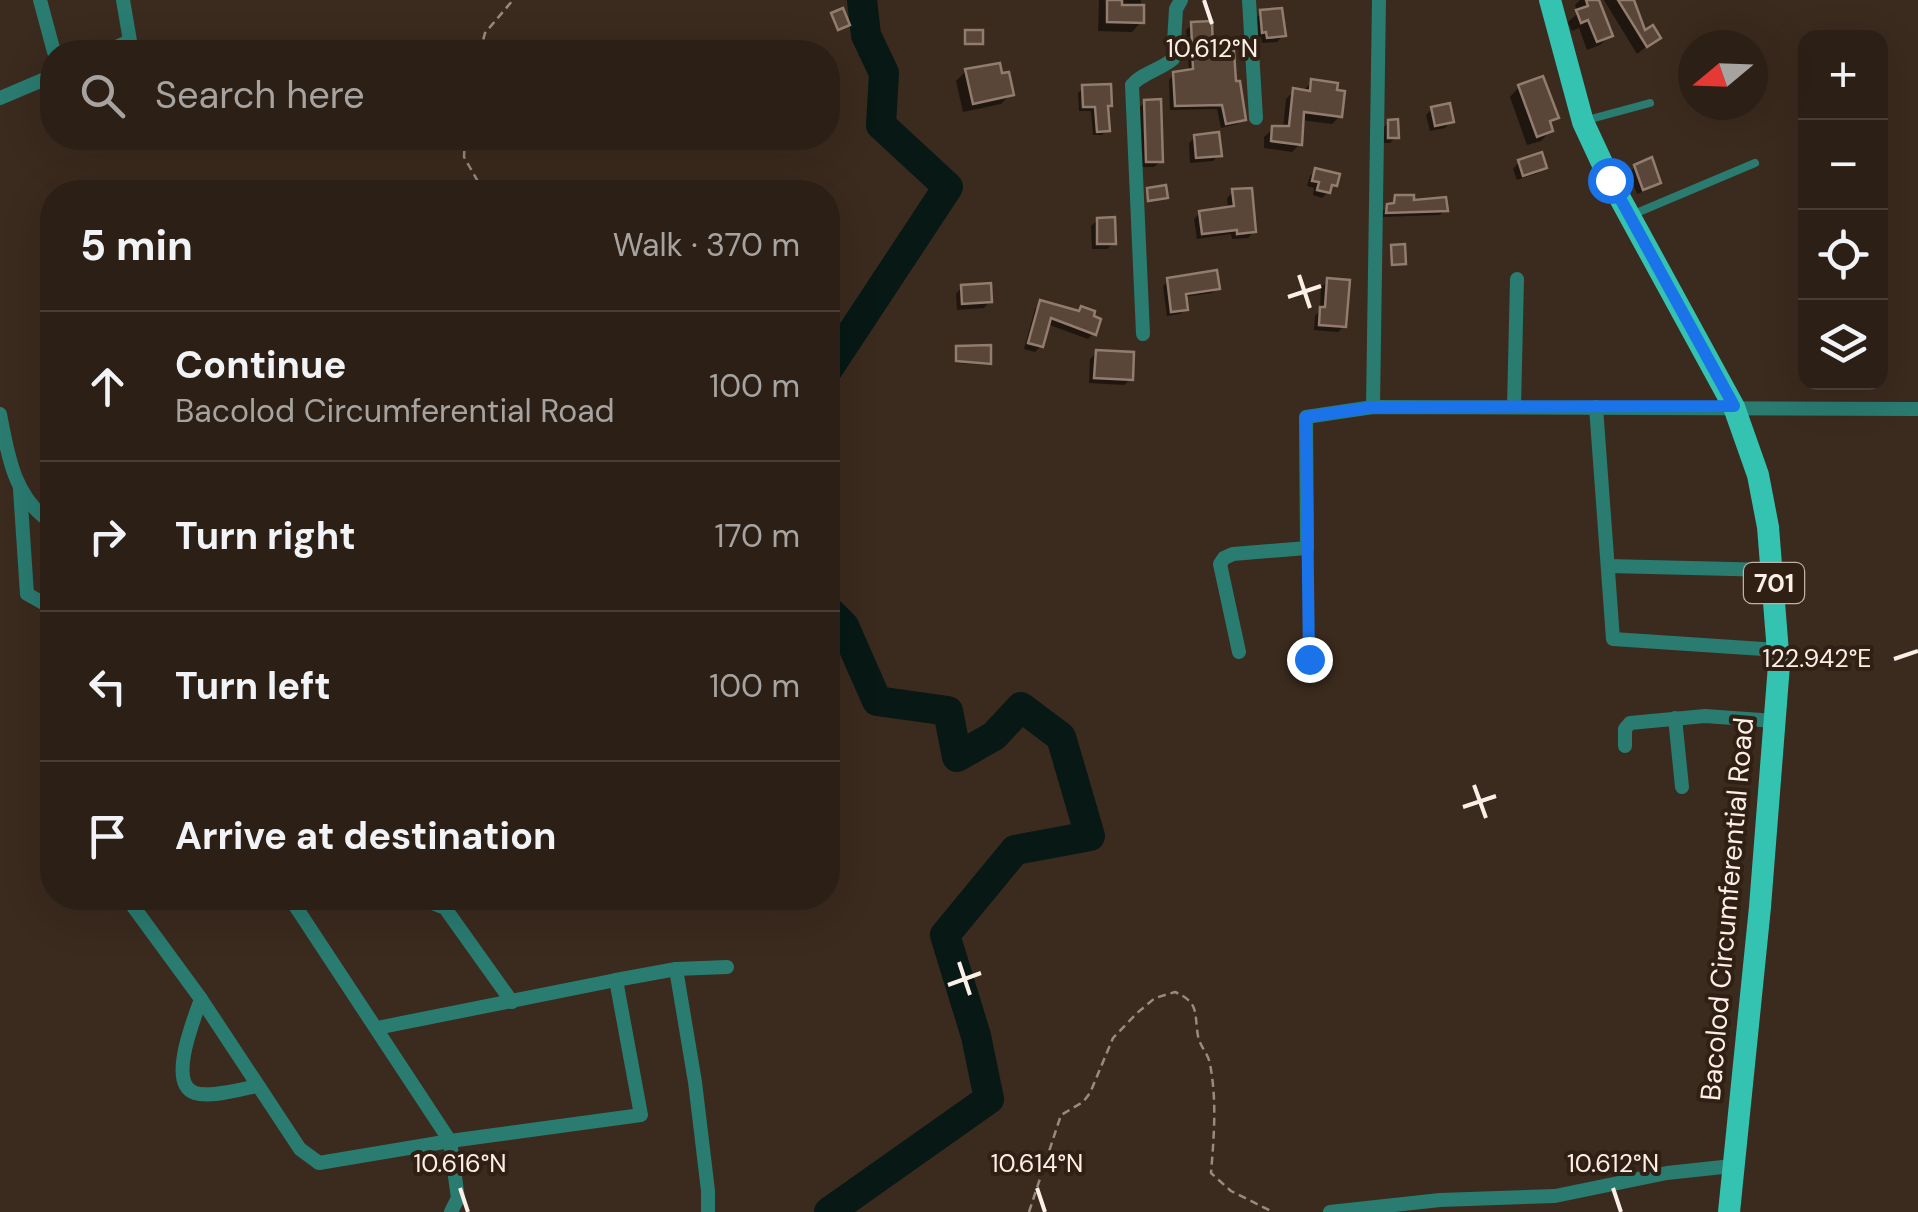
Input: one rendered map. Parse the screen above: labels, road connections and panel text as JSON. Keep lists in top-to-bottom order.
{
  "streets": {
    "main road": ["701", "Bacolod Circumferential Road"]
  },
  "north": "left",
  "page": {
    "map_buttons": ["+", "−"],
    "search": "Search here",
    "heading": ["5 min", "Walk · 370 m"],
    "list": [
      ["Continue", "Bacolod Circumferential Road", "100 m"],
      ["Turn right", "170 m"],
      ["Turn left", "100 m"],
      "Arrive at destination"
    ]
  },
  "coordinates": [
    "10.612°N",
    "122.942°E",
    "10.616°N",
    "10.614°N"
  ]
}
